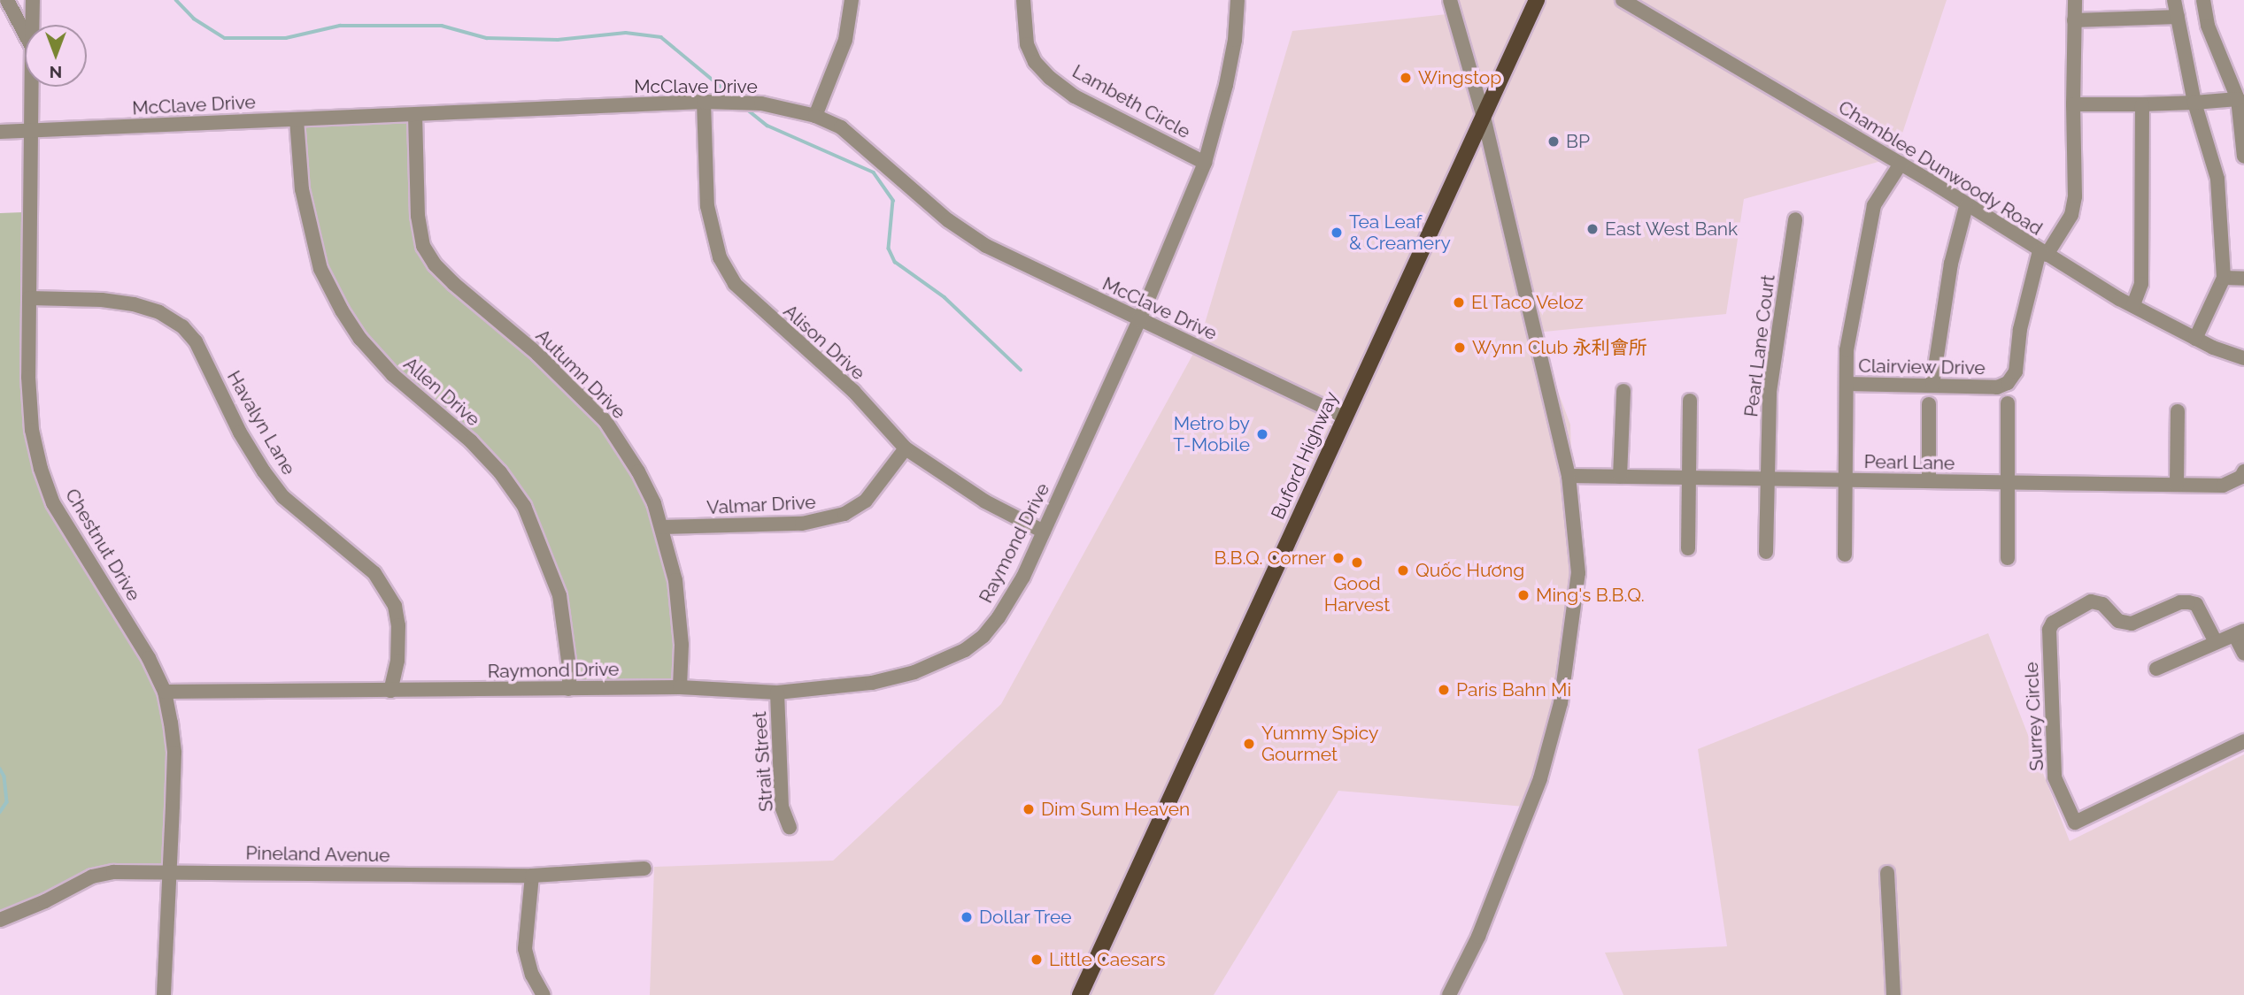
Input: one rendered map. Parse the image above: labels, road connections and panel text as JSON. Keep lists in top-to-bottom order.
{
  "streets": {
    "main road": ["Buford Highway"],
    "street": [
      "McClave Drive",
      "Lambeth Circle",
      "Chamblee Dunwoody Road",
      "Alison Drive",
      "Pearl Lane Court",
      "Clairview Drive",
      "Autumn Drive",
      "Allen Drive",
      "Havalyn Lane",
      "Pearl Lane",
      "Valmar Drive",
      "Raymond Drive",
      "Chestnut Drive",
      "Surrey Circle",
      "Strait Street",
      "Pineland Avenue"
    ]
  },
  "crossings": [
    ["McClave Drive", "Alison Drive"],
    ["McClave Drive", "Autumn Drive"],
    ["McClave Drive", "Allen Drive"],
    ["McClave Drive", "Buford Highway"],
    ["McClave Drive", "Raymond Drive"],
    ["McClave Drive", "Chestnut Drive"],
    ["Lambeth Circle", "Raymond Drive"],
    ["Chamblee Dunwoody Road", "Clairview Drive"],
    ["Alison Drive", "Valmar Drive"],
    ["Alison Drive", "Raymond Drive"],
    ["Pearl Lane Court", "Pearl Lane"],
    ["Autumn Drive", "Valmar Drive"],
    ["Autumn Drive", "Raymond Drive"],
    ["Allen Drive", "Raymond Drive"],
    ["Havalyn Lane", "Raymond Drive"],
    ["Havalyn Lane", "Chestnut Drive"],
    ["Raymond Drive", "Chestnut Drive"],
    ["Raymond Drive", "Strait Street"],
    ["Chestnut Drive", "Pineland Avenue"]
  ],
  "places": [
    "Wingstop",
    "BP",
    "East West Bank",
    "Tea Leaf & Creamery",
    "El Taco Veloz",
    "Wynn Club 永利會所",
    "Metro by T-Mobile",
    "B.B.Q. Corner",
    "Good Harvest",
    "Quốc Hương",
    "Ming's B.B.Q.",
    "Paris Bahn Mi",
    "Yummy Spicy Gourmet",
    "Dim Sum Heaven",
    "Dollar Tree",
    "Little Caesars"
  ],
  "north": "bottom"
}
